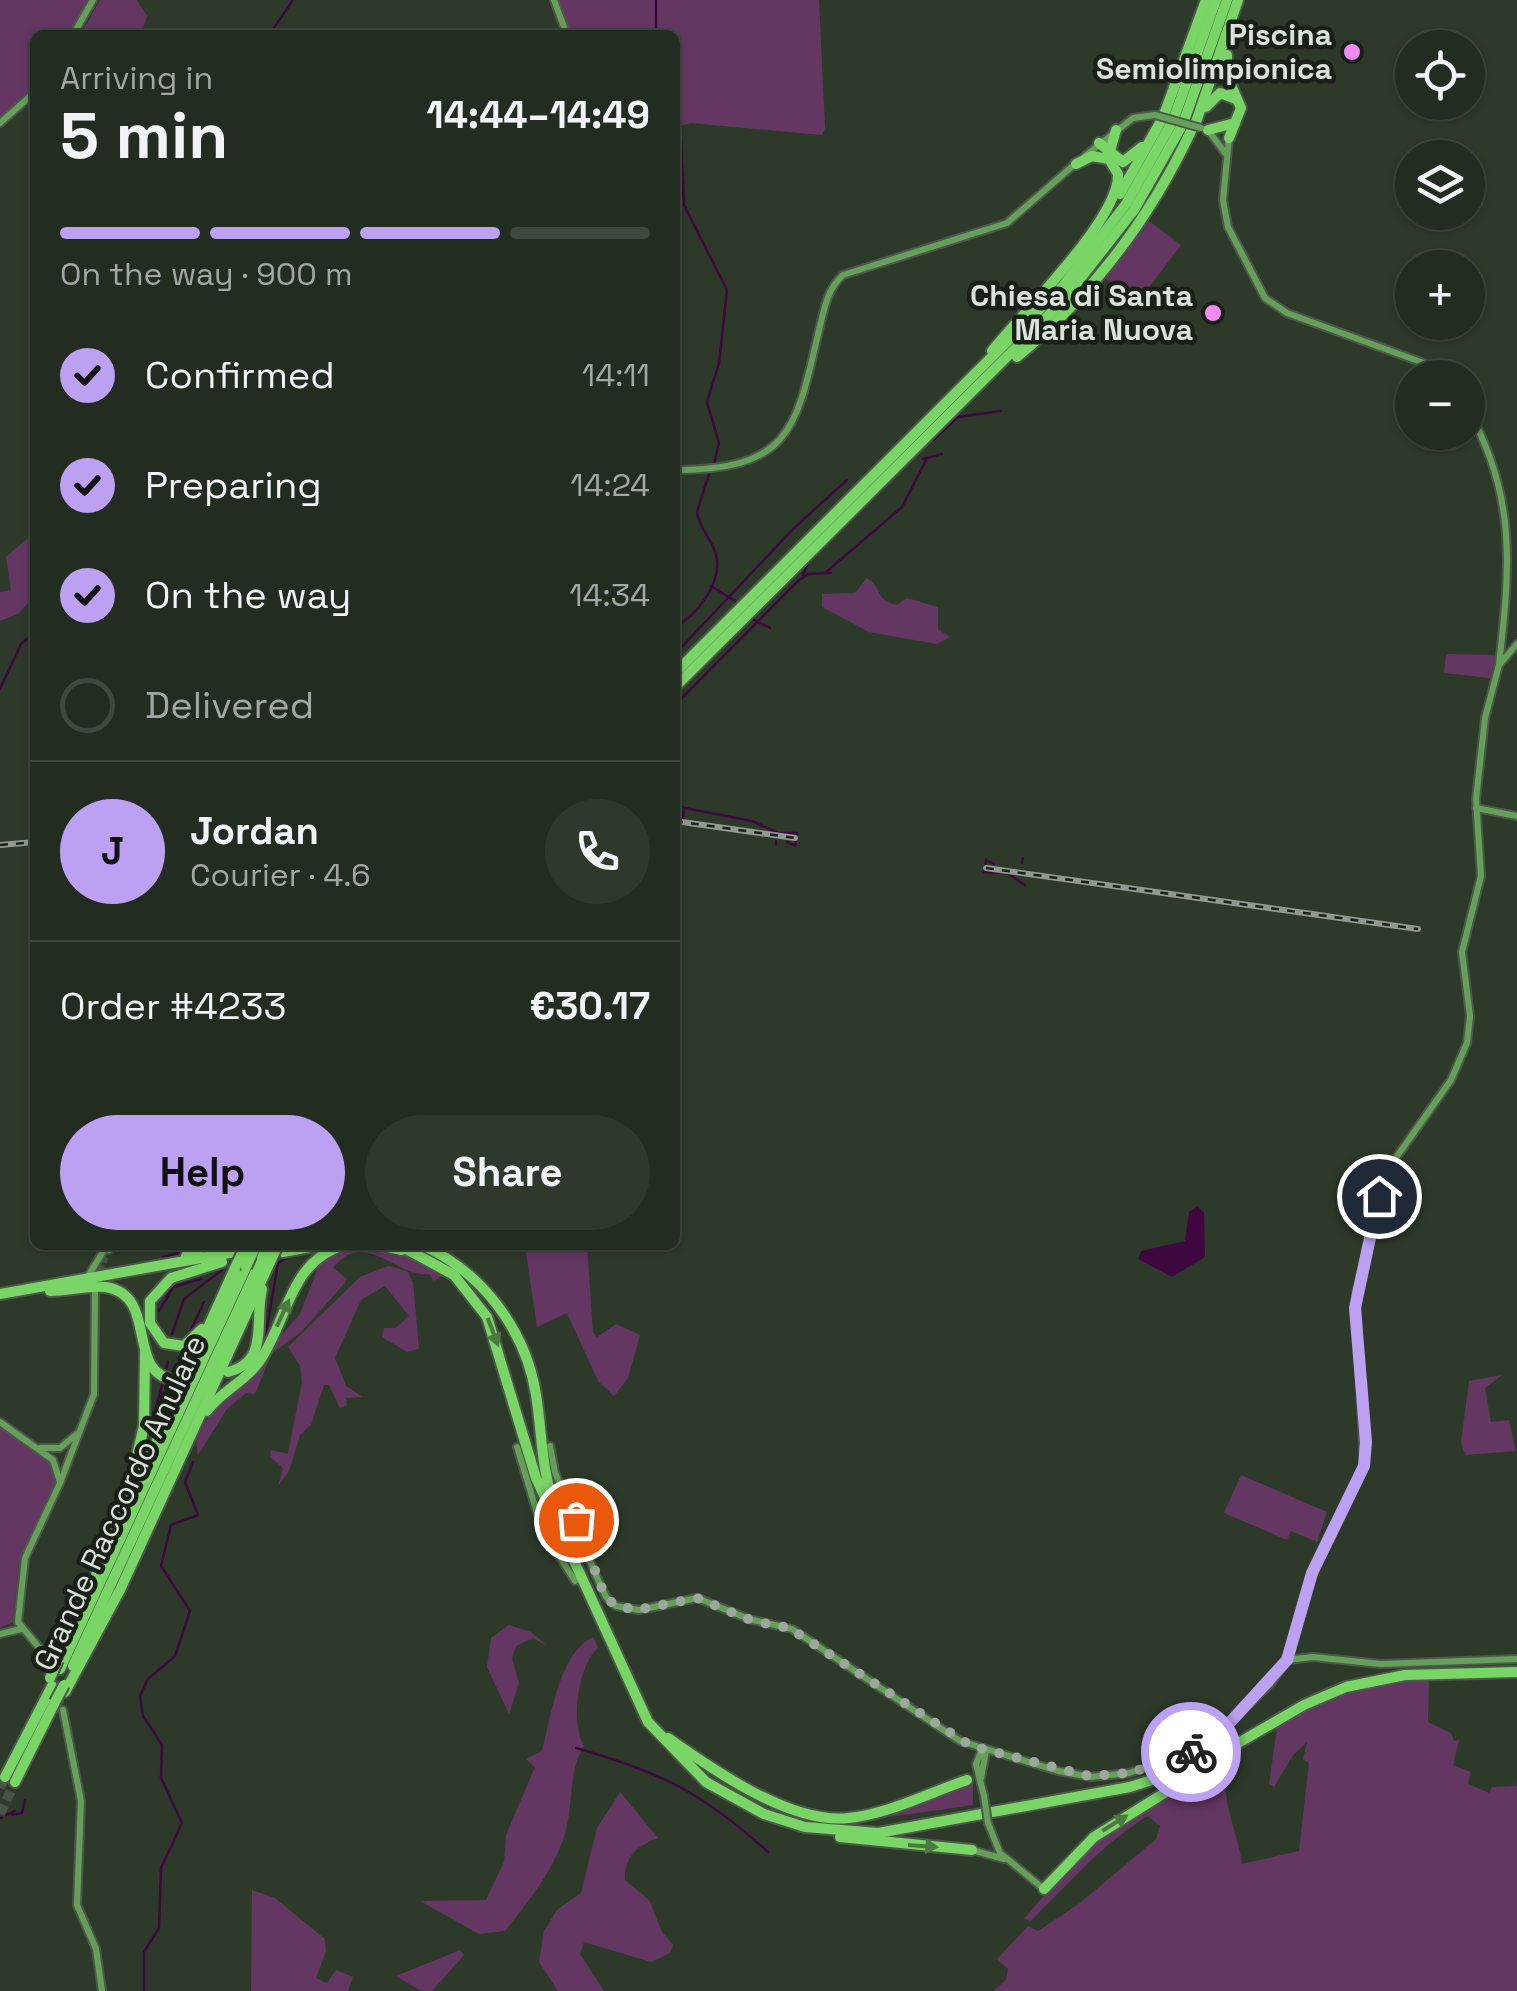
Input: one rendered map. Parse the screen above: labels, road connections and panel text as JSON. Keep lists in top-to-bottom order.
{
  "streets": {
    "highway": ["Grande Raccordo Anulare"]
  },
  "places": ["Piscina Semiolimpionica", "Chiesa di Santa Maria Nuova"],
  "page": {
    "map_buttons": ["+", "−"],
    "heading": ["5 min", "Arriving in", "14:44–14:49"],
    "panel": [
      "Jordan",
      "Courier · 4.6",
      "Order #4233",
      "€30.17"
    ],
    "bar": "On the way · 900 m",
    "list": [
      ["Confirmed", "14:11"],
      ["Preparing", "14:24"],
      ["On the way", "14:34"],
      "Delivered"
    ],
    "round": "J",
    "buttons": ["Help", "Share"]
  }
}
